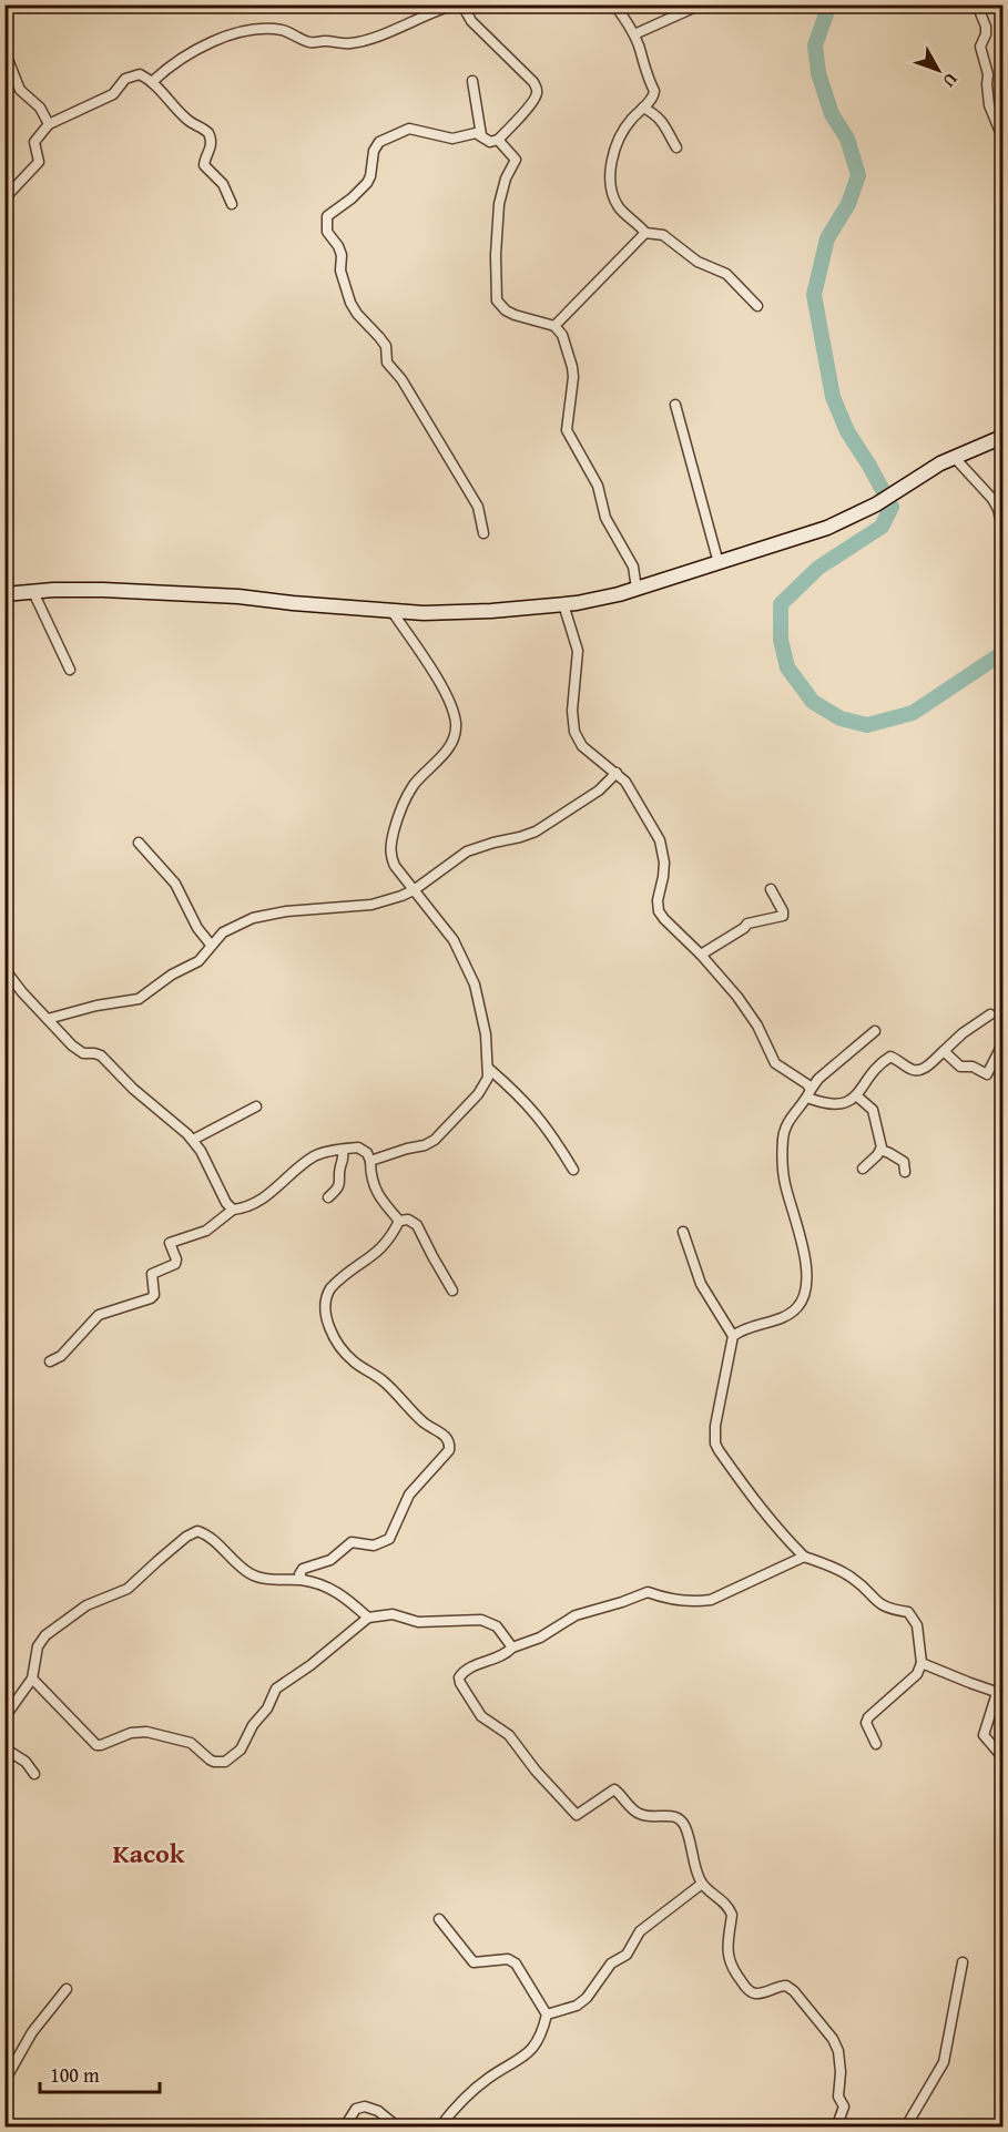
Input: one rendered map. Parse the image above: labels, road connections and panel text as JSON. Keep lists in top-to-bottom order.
{
  "districts": ["Kacok"],
  "scale_bar": "100 m",
  "north": "bottom right"
}
